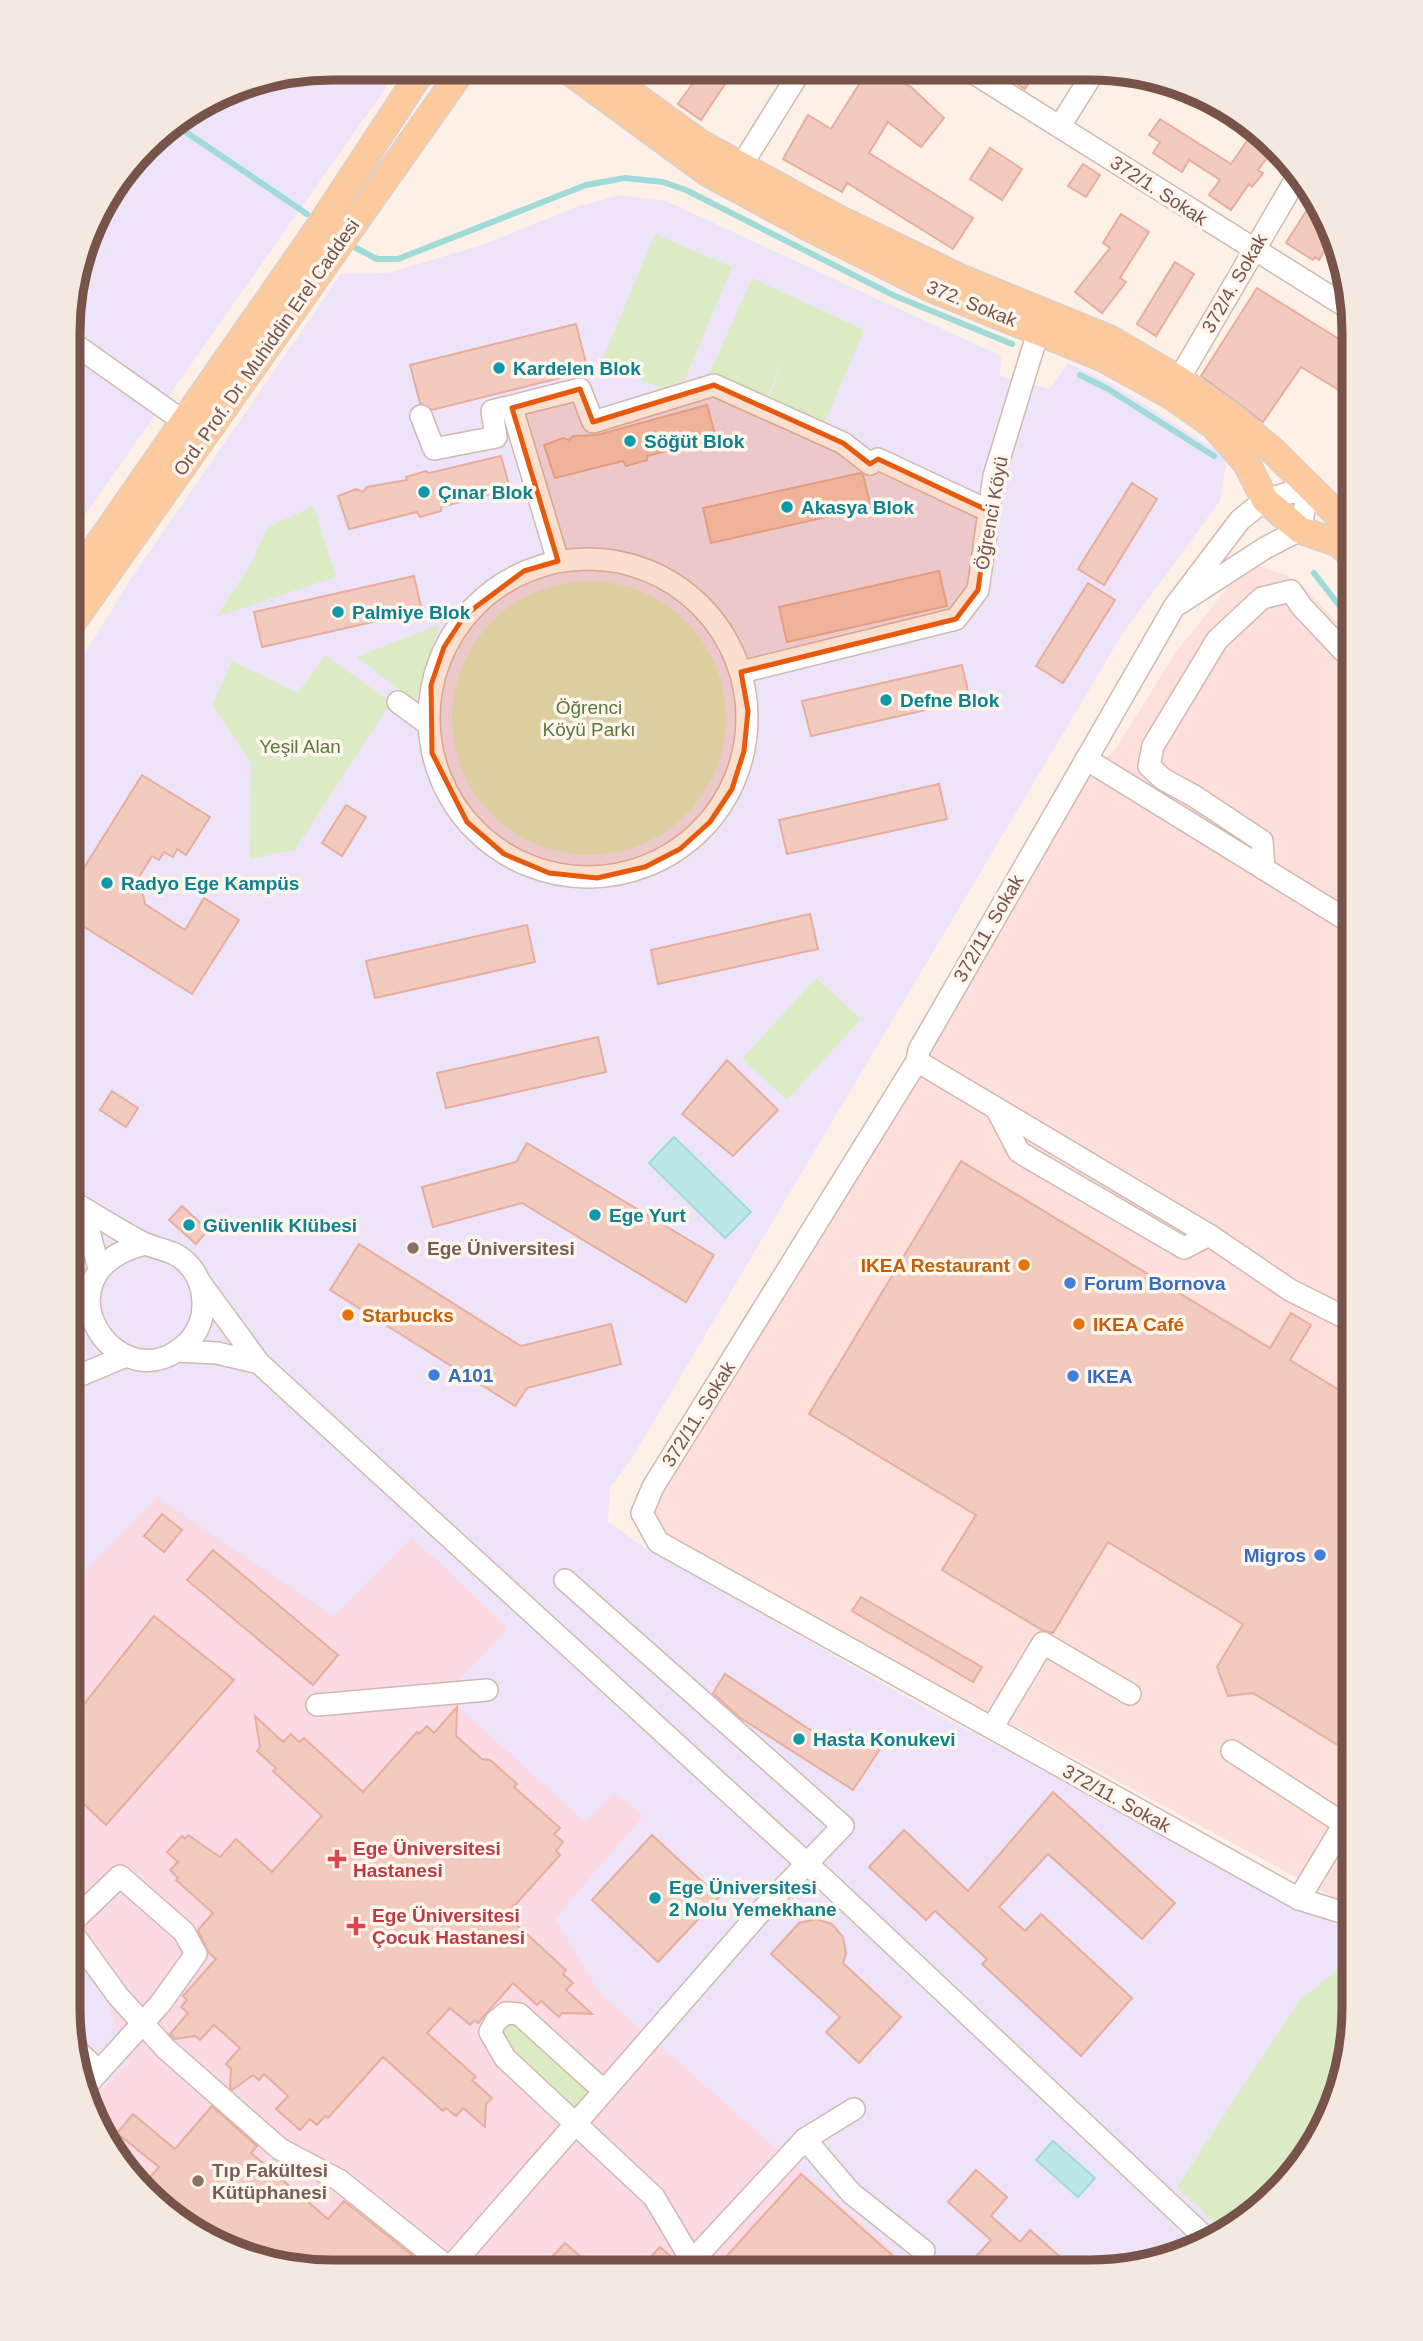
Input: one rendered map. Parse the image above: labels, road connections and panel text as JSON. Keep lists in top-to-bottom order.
{
  "streets": {
    "main road": ["372. Sokak", "Ord. Prof. Dr. Muhiddin Erel Caddesi"],
    "street": [
      "372/1. Sokak",
      "372/4. Sokak",
      "Öğrenci Köyü",
      "372/11. Sokak"
    ]
  },
  "crossings": [
    ["372/1. Sokak", "372/4. Sokak"],
    ["372/4. Sokak", "372. Sokak"],
    ["372. Sokak", "Öğrenci Köyü"],
    ["372. Sokak", "372/11. Sokak"]
  ],
  "parks": ["Öğrenci Köyü Parkı", "Yeşil Alan"],
  "places": {
    "other": [
      "Kardelen Blok",
      "Söğüt Blok",
      "Çınar Blok",
      "Akasya Blok",
      "Palmiye Blok",
      "Defne Blok",
      "Radyo Ege Kampüs",
      "Ege Yurt",
      "Güvenlik Klübesi",
      "Ege Üniversitesi",
      "IKEA Restaurant",
      "Forum Bornova",
      "Starbucks",
      "IKEA Café",
      "A101",
      "IKEA",
      "Migros",
      "Hasta Konukevi",
      "Ege Üniversitesi 2 Nolu Yemekhane",
      "Tıp Fakültesi Kütüphanesi"
    ],
    "health": ["Ege Üniversitesi Hastanesi", "Ege Üniversitesi Çocuk Hastanesi"]
  }
}
